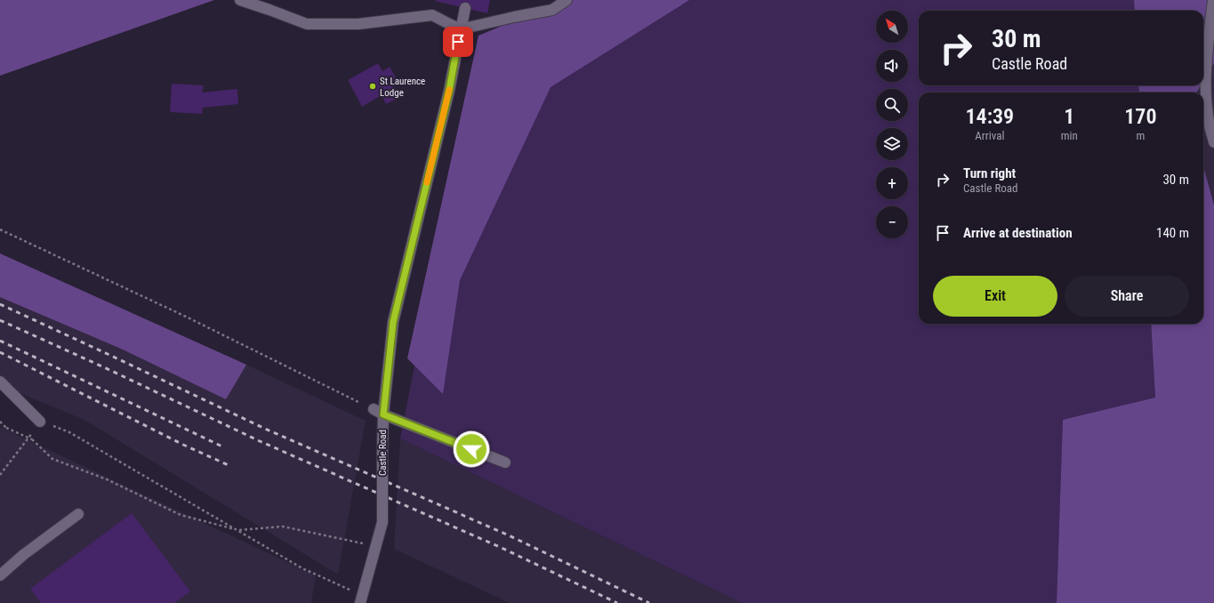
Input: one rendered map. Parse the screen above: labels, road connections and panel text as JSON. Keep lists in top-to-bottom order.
{
  "streets": {
    "street": ["Castle Road"]
  },
  "places": ["St Laurence Lodge"],
  "north": "top left",
  "page": {
    "map_buttons": ["+", "−"],
    "turn": ["30 m", "Castle Road"],
    "eta": [
      "14:39",
      "Arrival",
      "1",
      "min",
      "170",
      "m"
    ],
    "list": [
      {
        "name": "Turn right",
        "note": "Castle Road",
        "value": "30 m"
      },
      {
        "name": "Arrive at destination",
        "value": "140 m"
      }
    ],
    "buttons": ["Exit", "Share"]
  }
}
